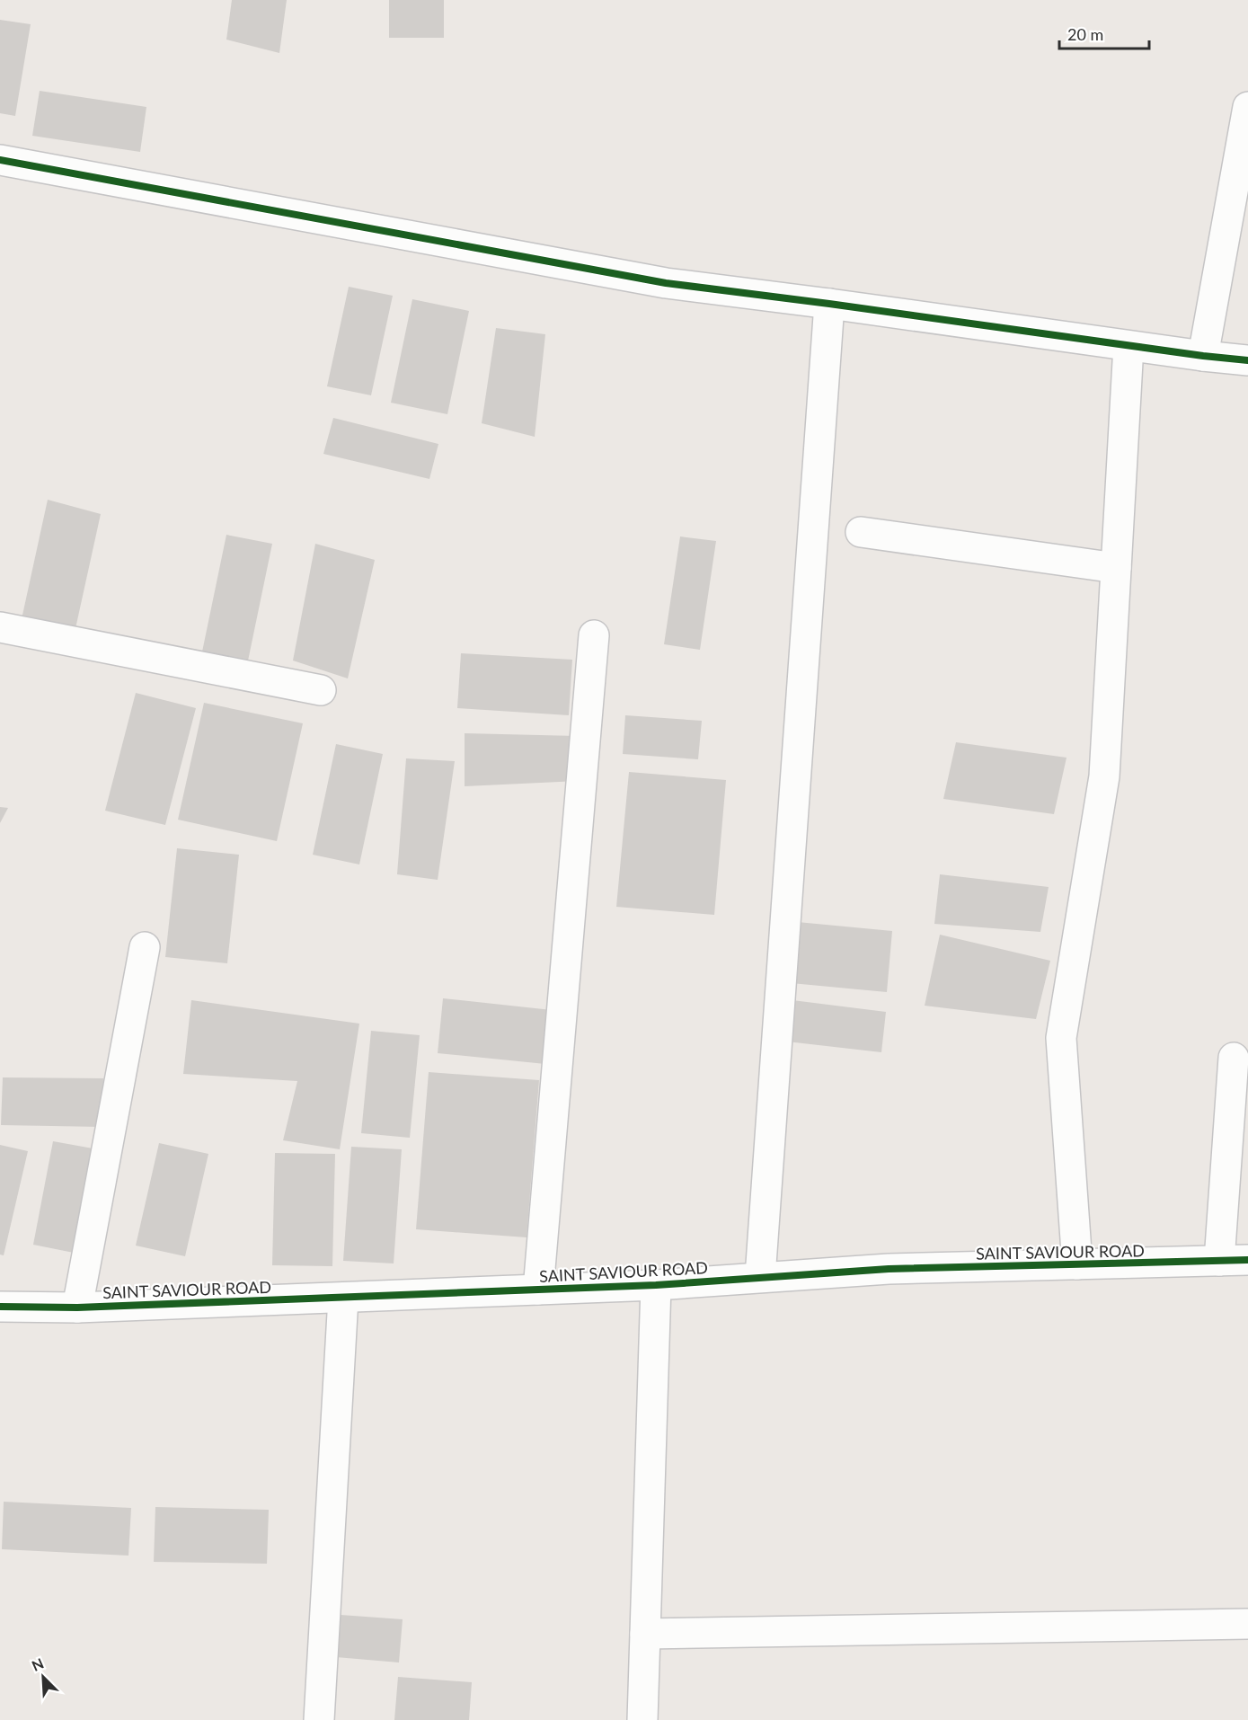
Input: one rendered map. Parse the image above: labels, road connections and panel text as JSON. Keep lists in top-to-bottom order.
{
  "streets": {
    "street": ["SAINT SAVIOUR ROAD"]
  },
  "scale_bar": "20 m",
  "north": "top left"
}
